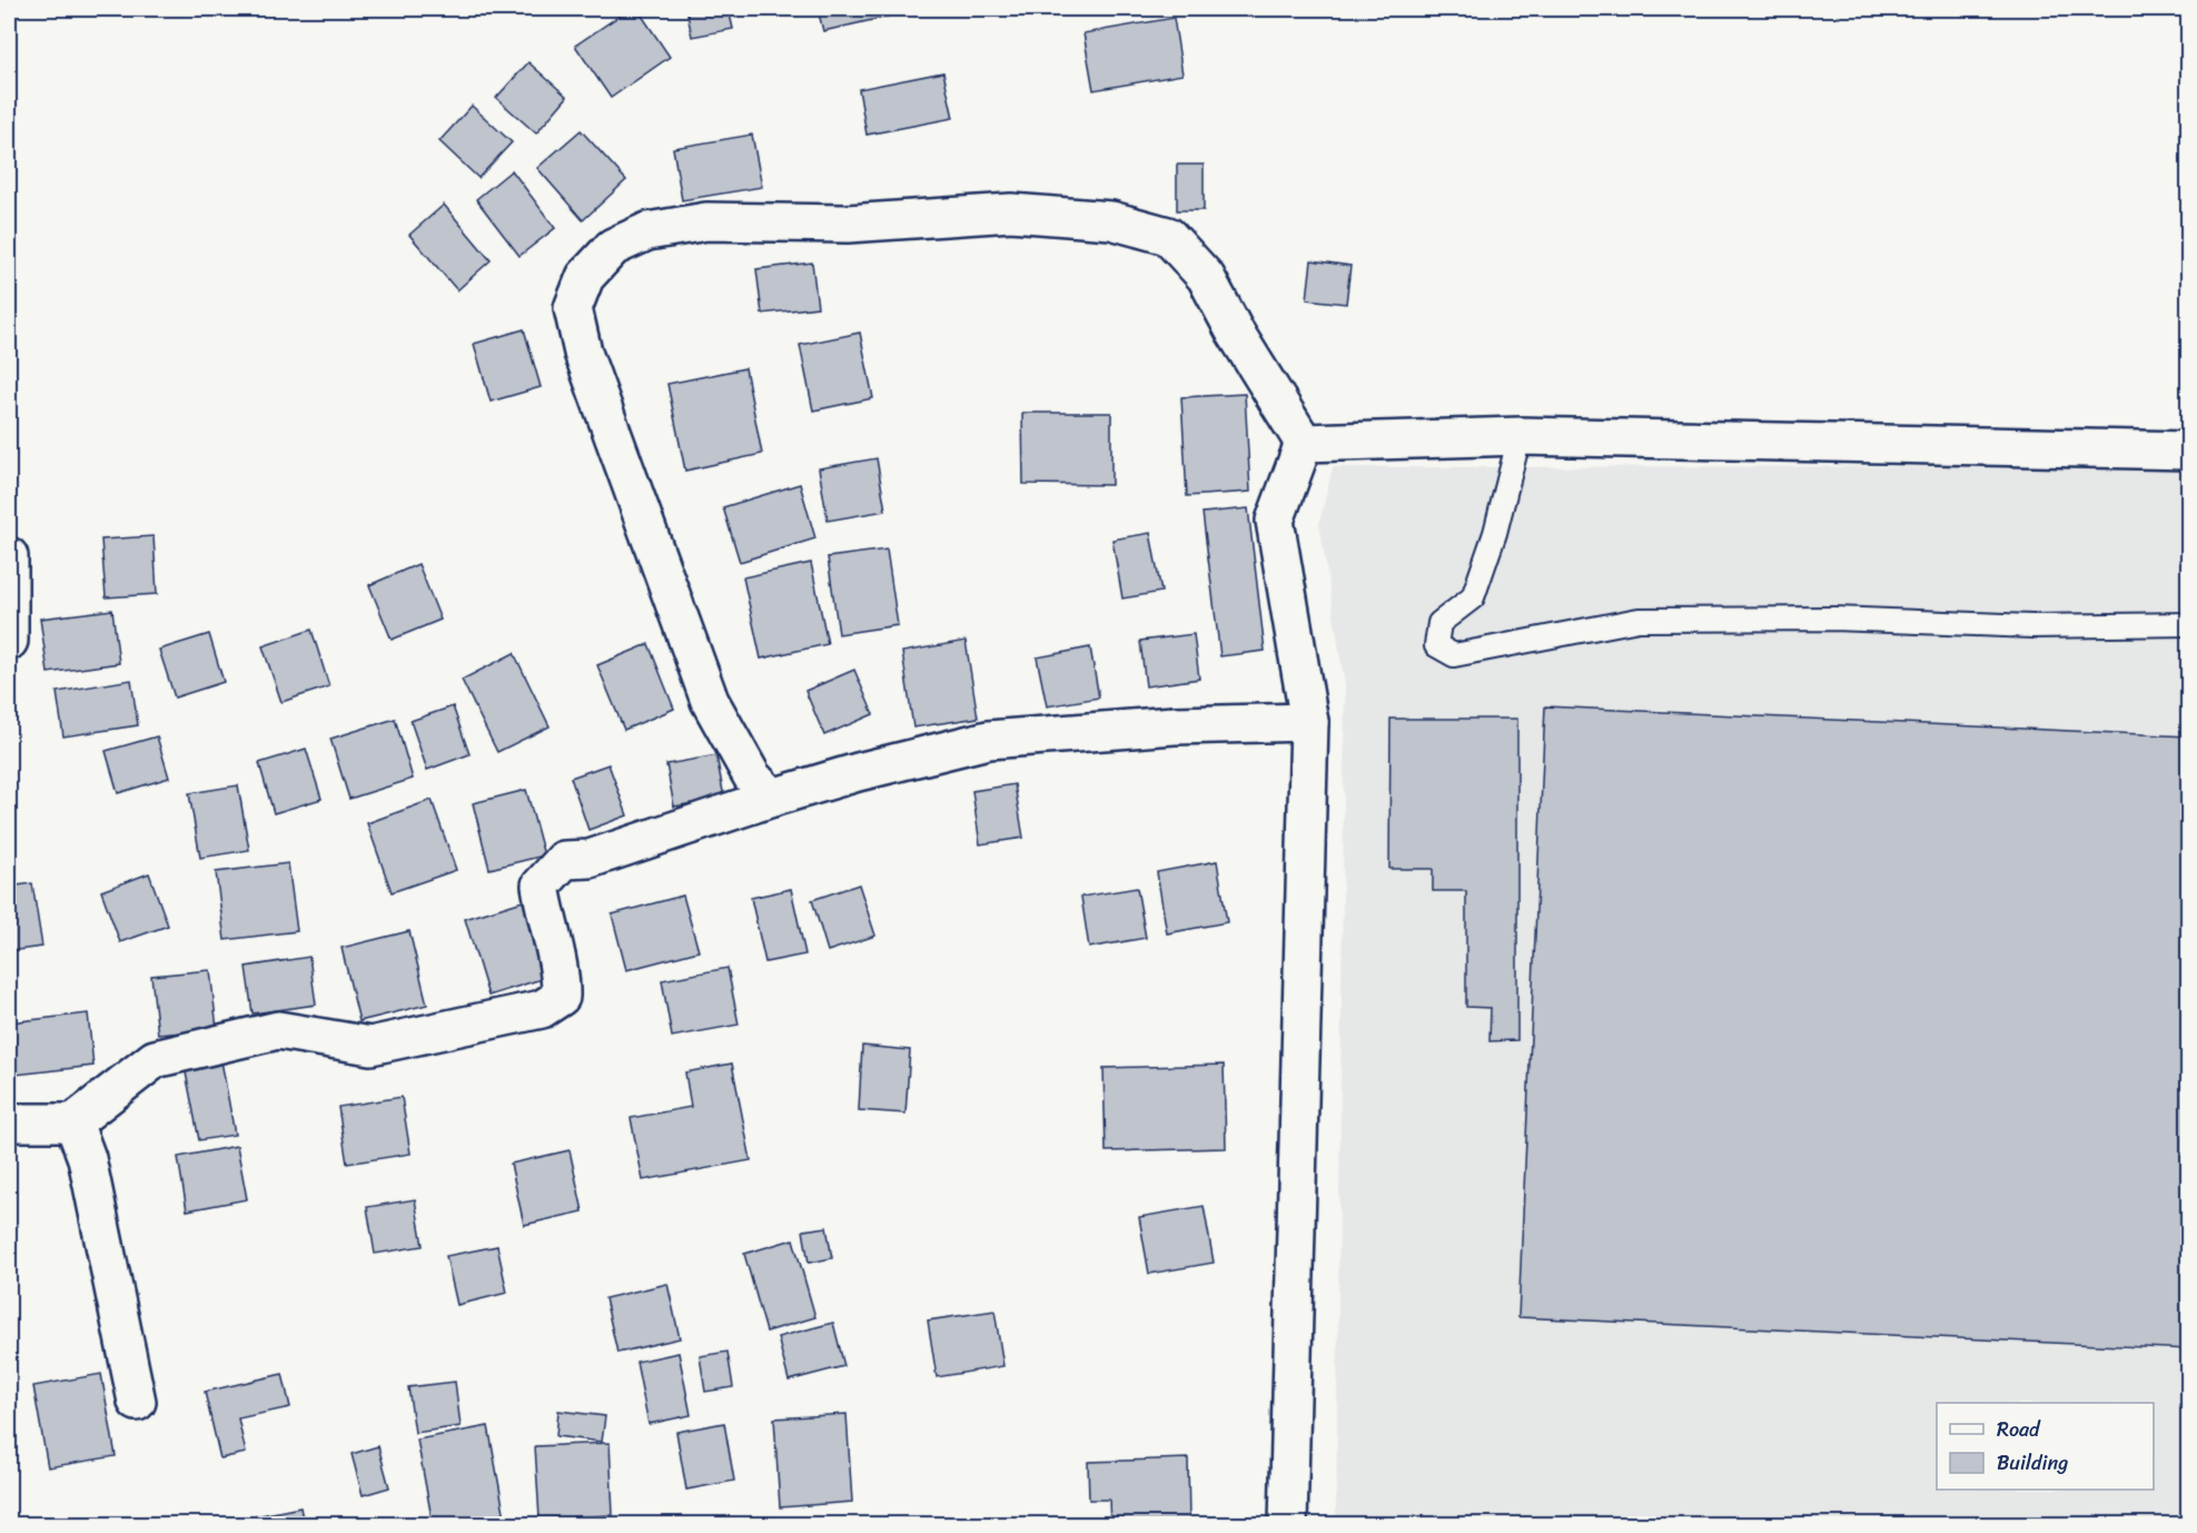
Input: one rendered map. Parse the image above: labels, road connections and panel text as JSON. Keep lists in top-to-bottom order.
{
  "legend": ["Road", "Building"]
}
